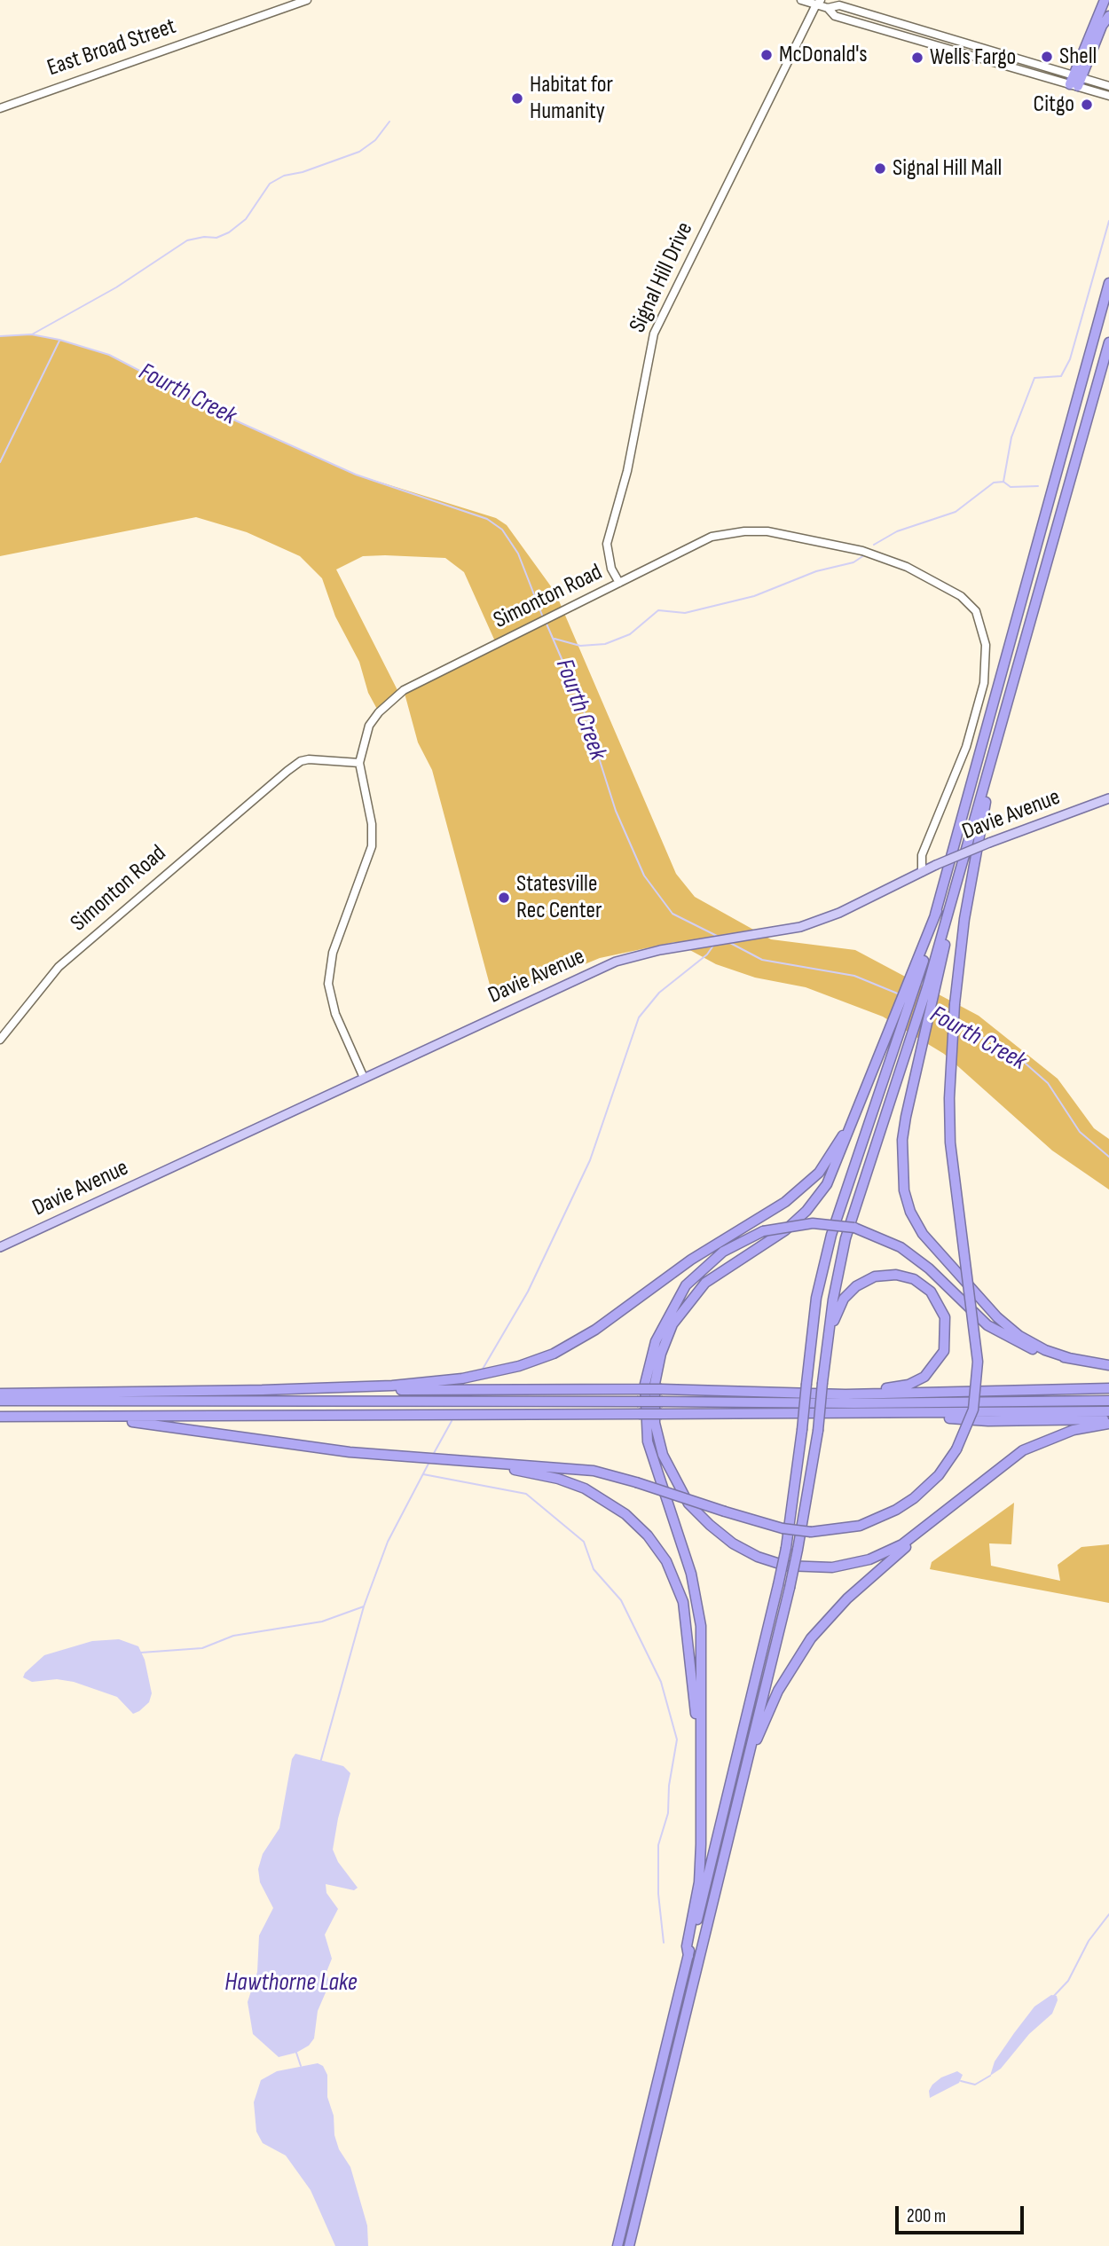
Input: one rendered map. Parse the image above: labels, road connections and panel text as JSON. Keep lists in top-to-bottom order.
{
  "streets": {
    "main road": ["Davie Avenue"],
    "street": ["East Broad Street", "Signal Hill Drive", "Simonton Road"]
  },
  "crossings": [
    ["Signal Hill Drive", "Simonton Road"],
    ["Simonton Road", "Davie Avenue"]
  ],
  "water": ["Fourth Creek", "Hawthorne Lake"],
  "places": [
    "McDonald's",
    "Shell",
    "Wells Fargo",
    "Habitat for Humanity",
    "Citgo",
    "Signal Hill Mall",
    "Statesville Rec Center"
  ],
  "scale_bar": "200 m"
}
